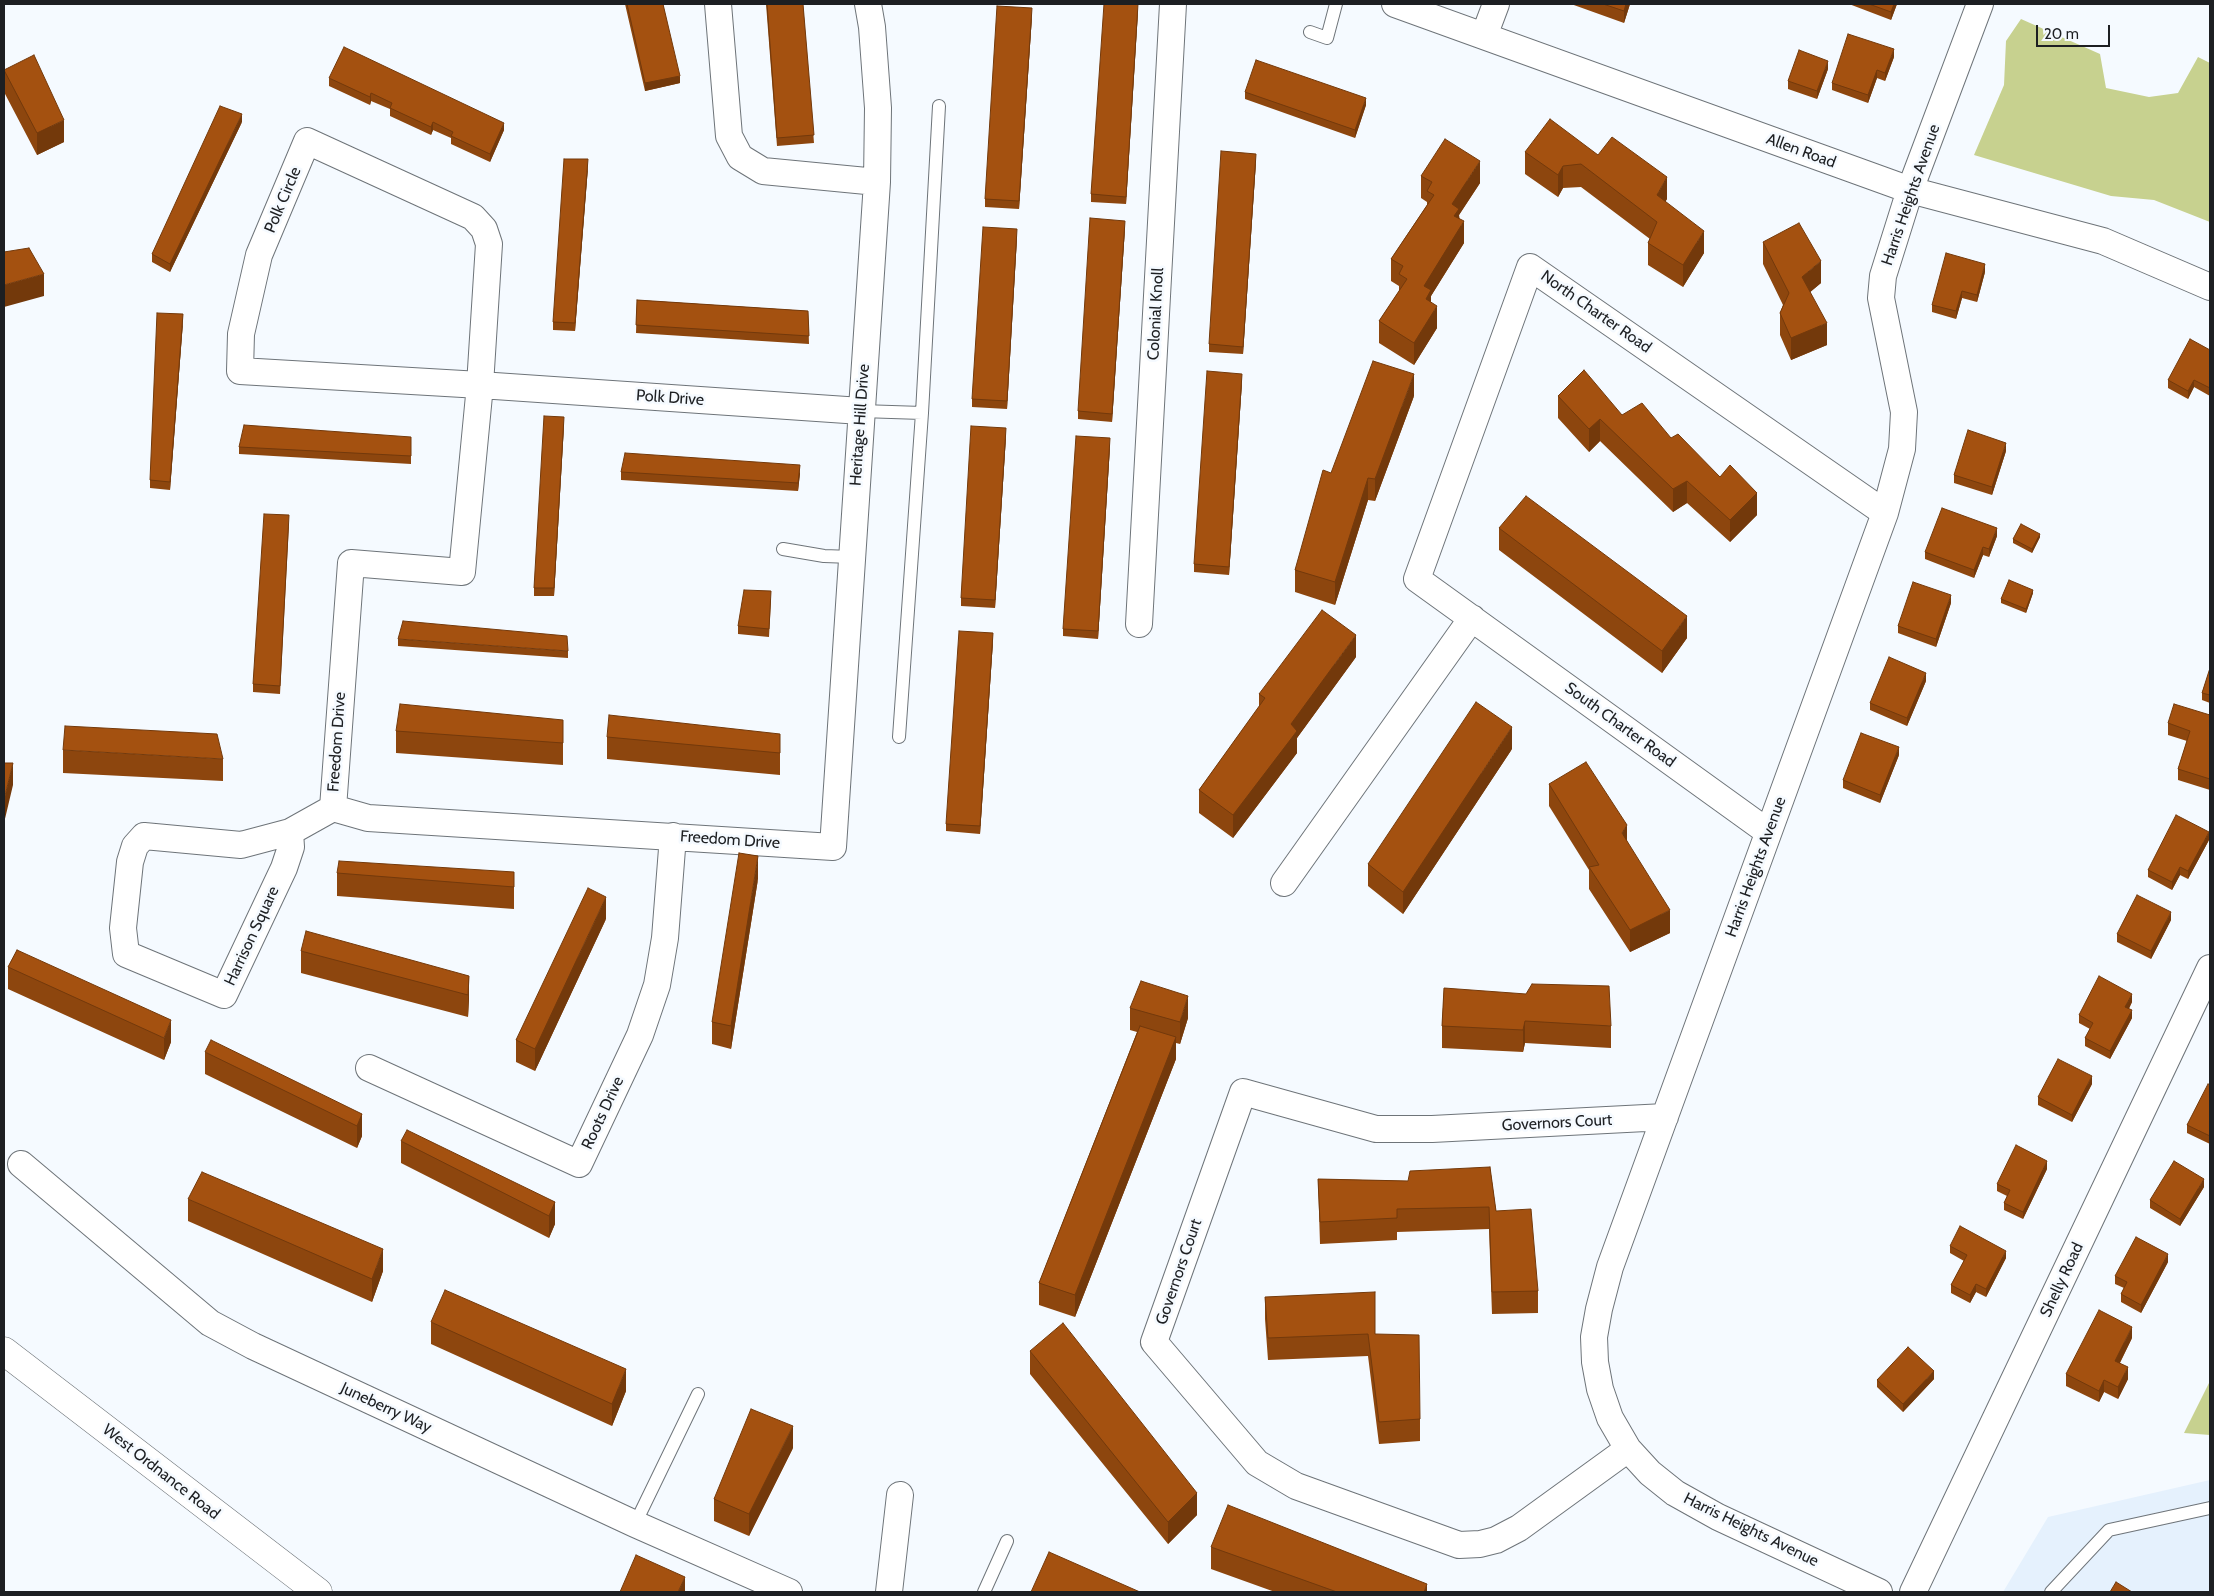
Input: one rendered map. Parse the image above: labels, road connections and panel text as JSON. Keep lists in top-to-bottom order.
{
  "streets": {
    "main road": ["West Ordnance Road"],
    "street": [
      "Allen Road",
      "Harris Heights Avenue",
      "Polk Circle",
      "North Charter Road",
      "Colonial Knoll",
      "Polk Drive",
      "Heritage Hill Drive",
      "South Charter Road",
      "Freedom Drive",
      "Harrison Square",
      "Roots Drive",
      "Governors Court",
      "Shelly Road",
      "Juneberry Way"
    ]
  },
  "crossings": [
    ["Allen Road", "Harris Heights Avenue"],
    ["Harris Heights Avenue", "North Charter Road"],
    ["Harris Heights Avenue", "South Charter Road"],
    ["Harris Heights Avenue", "Governors Court"],
    ["Polk Circle", "Polk Drive"],
    ["Polk Circle", "Freedom Drive"],
    ["North Charter Road", "South Charter Road"],
    ["Polk Drive", "Heritage Hill Drive"],
    ["Polk Drive", "Freedom Drive"],
    ["Heritage Hill Drive", "Freedom Drive"],
    ["Freedom Drive", "Harrison Square"],
    ["Freedom Drive", "Roots Drive"]
  ],
  "scale_bar": "20 m"
}
